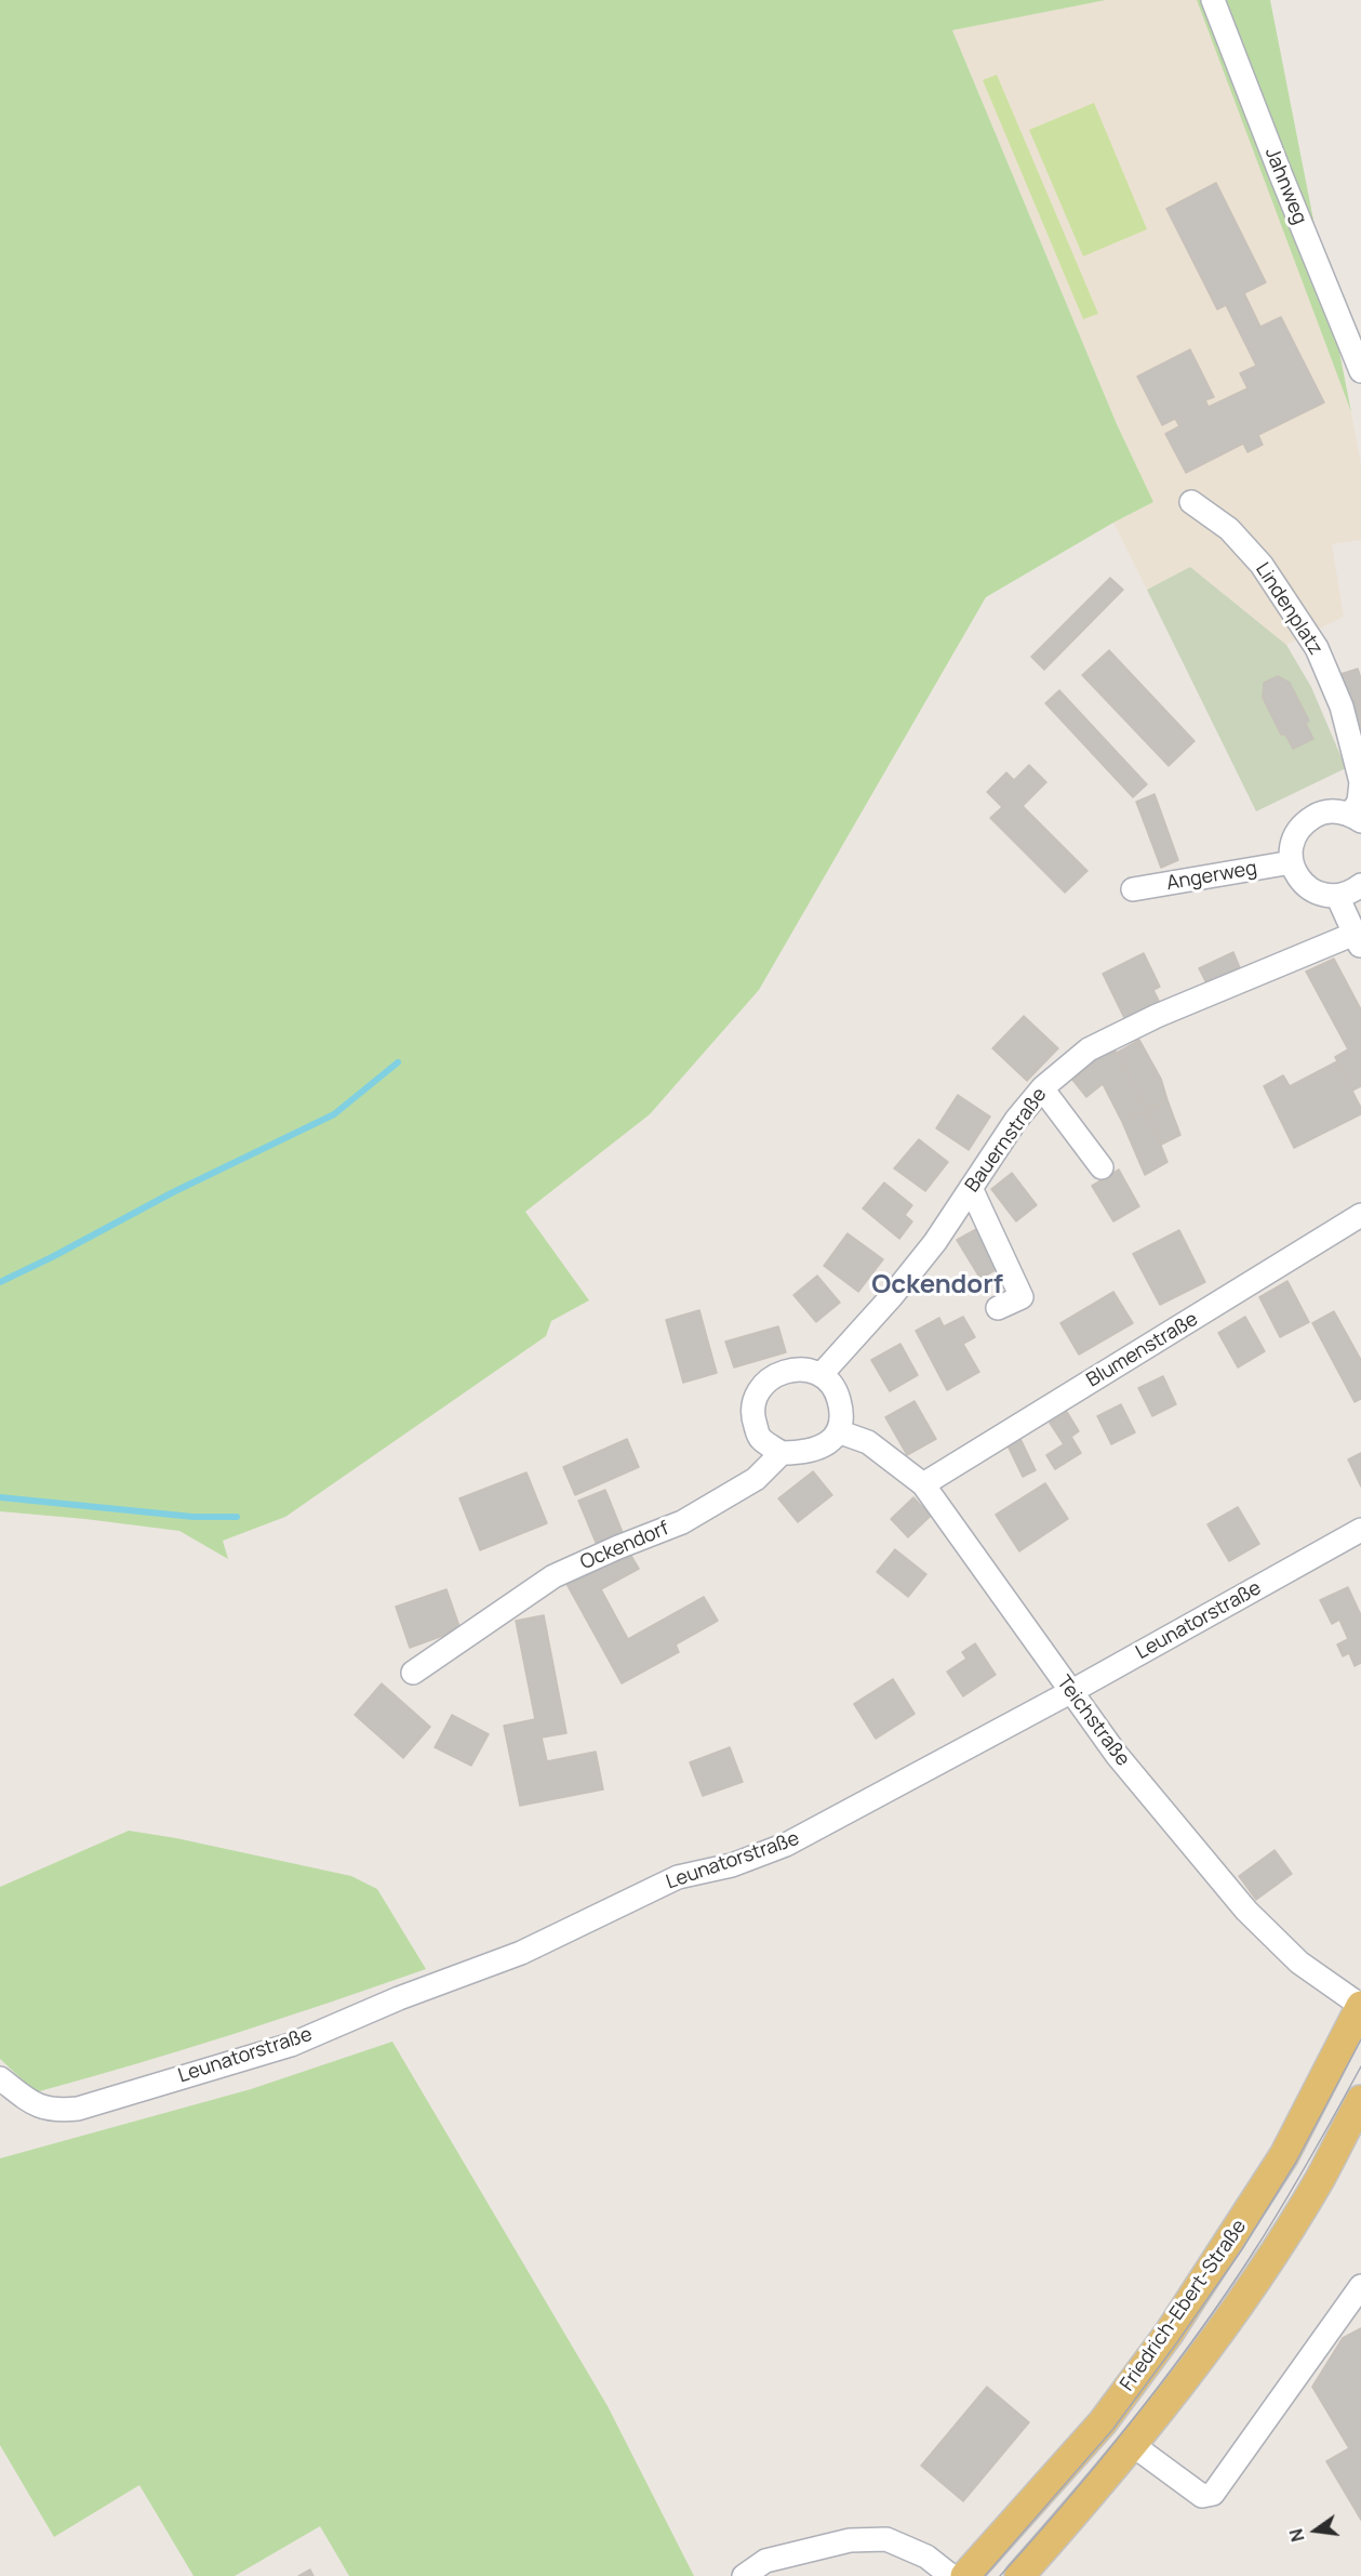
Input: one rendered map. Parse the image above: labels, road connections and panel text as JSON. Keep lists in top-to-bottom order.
{
  "streets": {
    "main road": ["Friedrich-Ebert-Straße"],
    "street": [
      "Jahnweg",
      "Lindenplatz",
      "Angerweg",
      "Bauernstraße",
      "Blumenstraße",
      "Ockendorf",
      "Leunatorstraße",
      "Teichstraße"
    ]
  },
  "crossings": [
    ["Bauernstraße", "Ockendorf"],
    ["Bauernstraße", "Teichstraße"],
    ["Blumenstraße", "Teichstraße"],
    ["Ockendorf", "Teichstraße"],
    ["Leunatorstraße", "Teichstraße"],
    ["Teichstraße", "Friedrich-Ebert-Straße"]
  ],
  "districts": ["Ockendorf"],
  "north": "left"
}
